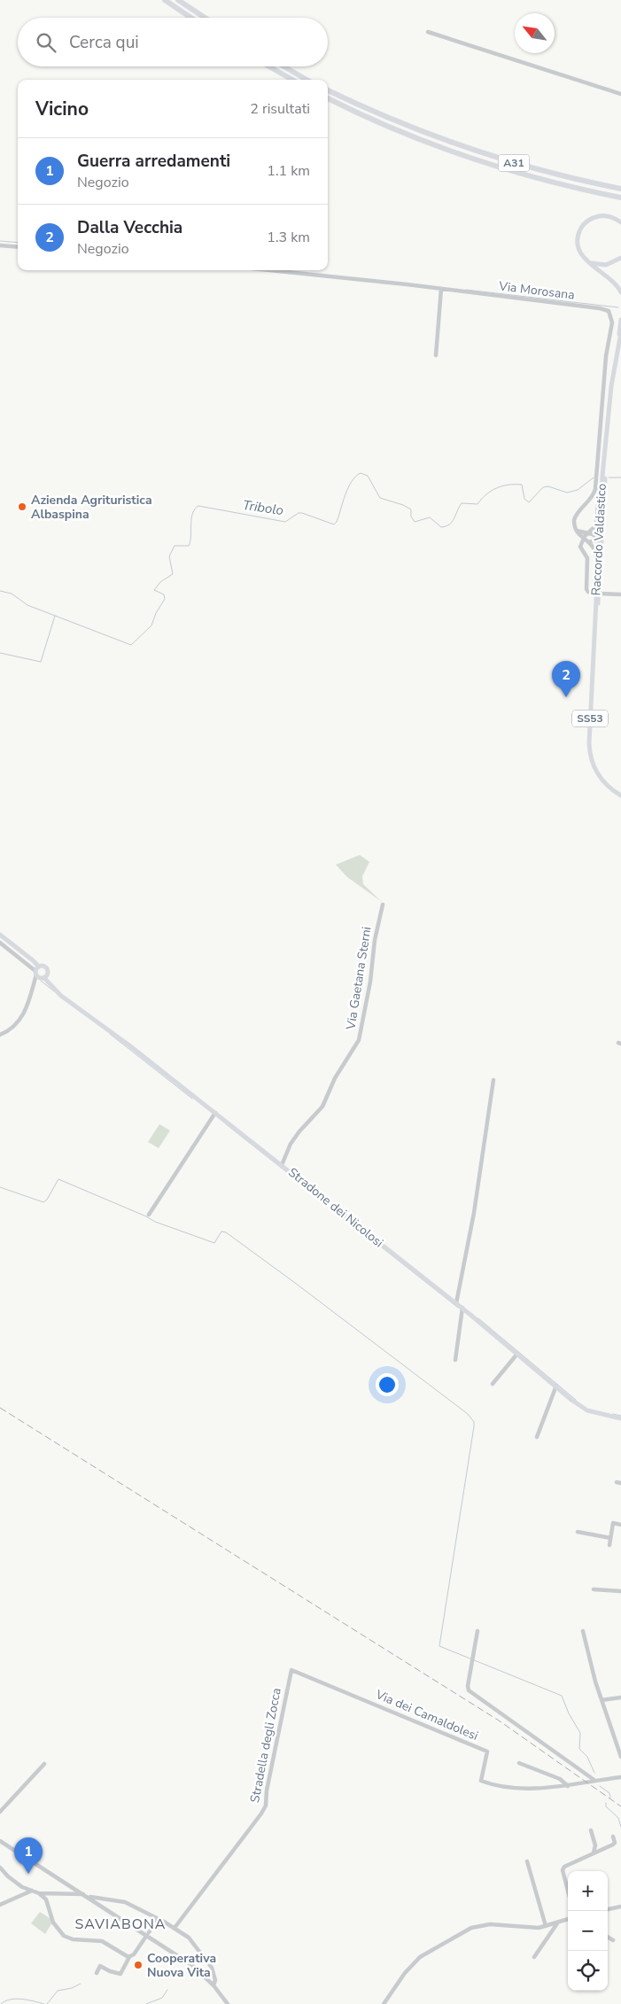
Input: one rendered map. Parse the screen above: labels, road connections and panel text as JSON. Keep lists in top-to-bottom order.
{
  "streets": {
    "highway": ["A31"],
    "main road": ["Raccordo Valdastico", "SS53", "Stradone dei Nicolosi"],
    "street": [
      "Via Morosana",
      "Via Gaetana Sterni",
      "Via dei Camaldolesi",
      "Stradella degli Zocca"
    ]
  },
  "crossings": [
    ["Via Gaetana Sterni", "Stradone dei Nicolosi"],
    ["Via dei Camaldolesi", "Stradella degli Zocca"]
  ],
  "districts": ["SAVIABONA"],
  "water": ["Tribolo"],
  "places": ["Azienda Agrituristica Albaspina", "Cooperativa Nuova Vita"],
  "north": "top left",
  "page": {
    "search": "Cerca qui",
    "heading": ["Vicino", "2 risultati"],
    "list": [
      {
        "mark": "1",
        "name": "Guerra arredamenti",
        "note": "Negozio",
        "value": "1.1 km"
      },
      {
        "mark": "2",
        "name": "Dalla Vecchia",
        "note": "Negozio",
        "value": "1.3 km"
      }
    ],
    "pins": ["2", "1"],
    "map_buttons": ["+", "−"]
  }
}
